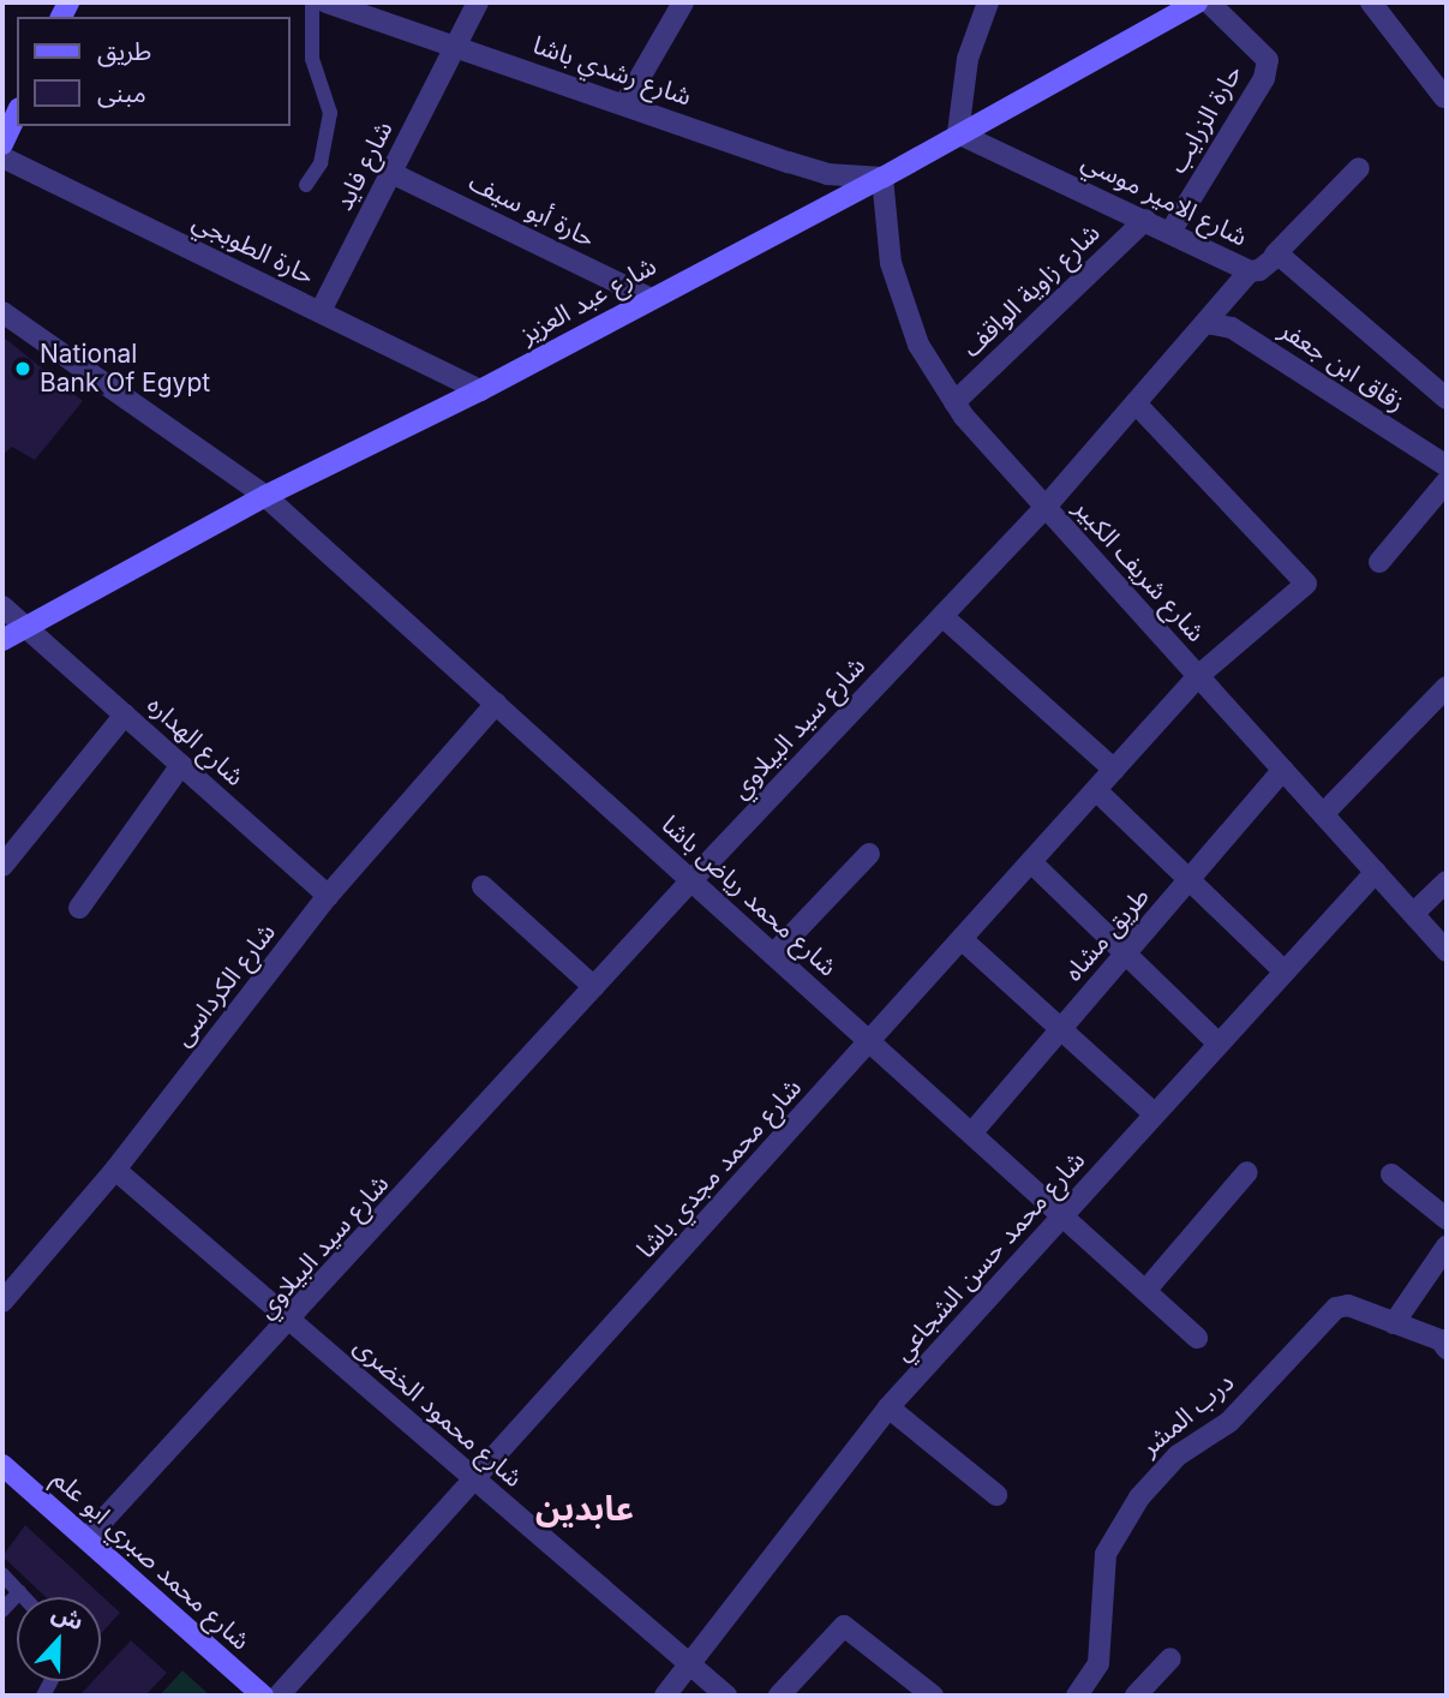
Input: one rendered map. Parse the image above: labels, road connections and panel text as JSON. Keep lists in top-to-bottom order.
{
  "streets": {
    "main road": ["شارع عبد العزيز", "شارع محمد صبري ابو علم"],
    "street": [
      "شارع رشدي باشا",
      "حارة الزرايب",
      "شارع فايد",
      "شارع الامير موسي",
      "حارة أبو سيف",
      "حارة الطوبجي",
      "شارع زاوية الواقف",
      "زقاق ابن جعفر",
      "شارع شريف الكبير",
      "شارع سيد البيلاوي",
      "شارع الهداره",
      "شارع محمد رياض باشا",
      "طريق مشاه",
      "شارع الكرداسى",
      "شارع محمد مجدي باشا",
      "شارع محمد حسن الشجاعي",
      "شارع محمود الخضرى",
      "درب المشر"
    ]
  },
  "crossings": [
    ["شارع رشدي باشا", "شارع فايد"],
    ["شارع رشدي باشا", "شارع عبد العزيز"],
    ["شارع رشدي باشا", "شارع شريف الكبير"],
    ["حارة الزرايب", "شارع الامير موسي"],
    ["شارع فايد", "حارة أبو سيف"],
    ["شارع فايد", "حارة الطوبجي"],
    ["شارع الامير موسي", "شارع زاوية الواقف"],
    ["شارع الامير موسي", "شارع عبد العزيز"],
    ["حارة أبو سيف", "شارع عبد العزيز"],
    ["حارة الطوبجي", "شارع عبد العزيز"],
    ["شارع زاوية الواقف", "شارع شريف الكبير"],
    ["شارع عبد العزيز", "شارع شريف الكبير"],
    ["شارع عبد العزيز", "شارع الهداره"],
    ["شارع عبد العزيز", "شارع محمد رياض باشا"],
    ["شارع شريف الكبير", "شارع سيد البيلاوي"],
    ["شارع شريف الكبير", "طريق مشاه"],
    ["شارع شريف الكبير", "شارع محمد مجدي باشا"],
    ["شارع شريف الكبير", "شارع محمد حسن الشجاعي"],
    ["شارع سيد البيلاوي", "شارع محمد رياض باشا"],
    ["شارع سيد البيلاوي", "شارع محمود الخضرى"],
    ["شارع سيد البيلاوي", "شارع محمد صبري ابو علم"],
    ["شارع الهداره", "شارع الكرداسى"],
    ["شارع محمد رياض باشا", "طريق مشاه"],
    ["شارع محمد رياض باشا", "شارع الكرداسى"],
    ["شارع محمد رياض باشا", "شارع محمد مجدي باشا"],
    ["شارع محمد رياض باشا", "شارع محمد حسن الشجاعي"],
    ["شارع الكرداسى", "شارع محمود الخضرى"],
    ["شارع محمد مجدي باشا", "شارع محمود الخضرى"],
    ["شارع محمد حسن الشجاعي", "شارع محمود الخضرى"]
  ],
  "districts": ["عابدين"],
  "places": ["National Bank Of Egypt"],
  "legend": ["طريق", "مبنى"],
  "north": "top"
}
